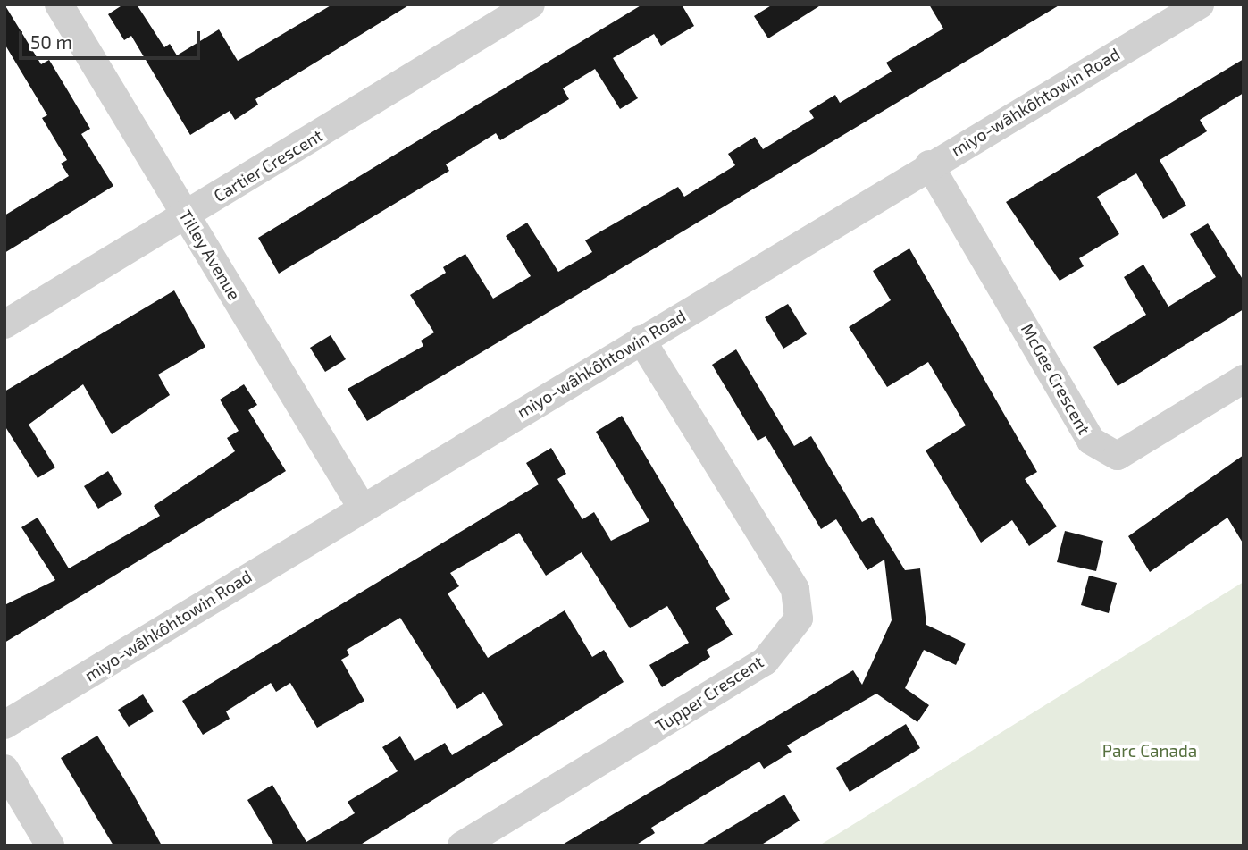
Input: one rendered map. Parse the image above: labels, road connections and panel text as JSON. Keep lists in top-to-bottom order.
{
  "streets": {
    "street": [
      "miyo-wâhkôhtowin Road",
      "Cartier Crescent",
      "Tilley Avenue",
      "McGee Crescent",
      "Tupper Crescent"
    ]
  },
  "crossings": [
    ["miyo-wâhkôhtowin Road", "Tilley Avenue"],
    ["miyo-wâhkôhtowin Road", "McGee Crescent"],
    ["miyo-wâhkôhtowin Road", "Tupper Crescent"],
    ["Cartier Crescent", "Tilley Avenue"]
  ],
  "parks": ["Parc Canada"],
  "scale_bar": "50 m"
}
